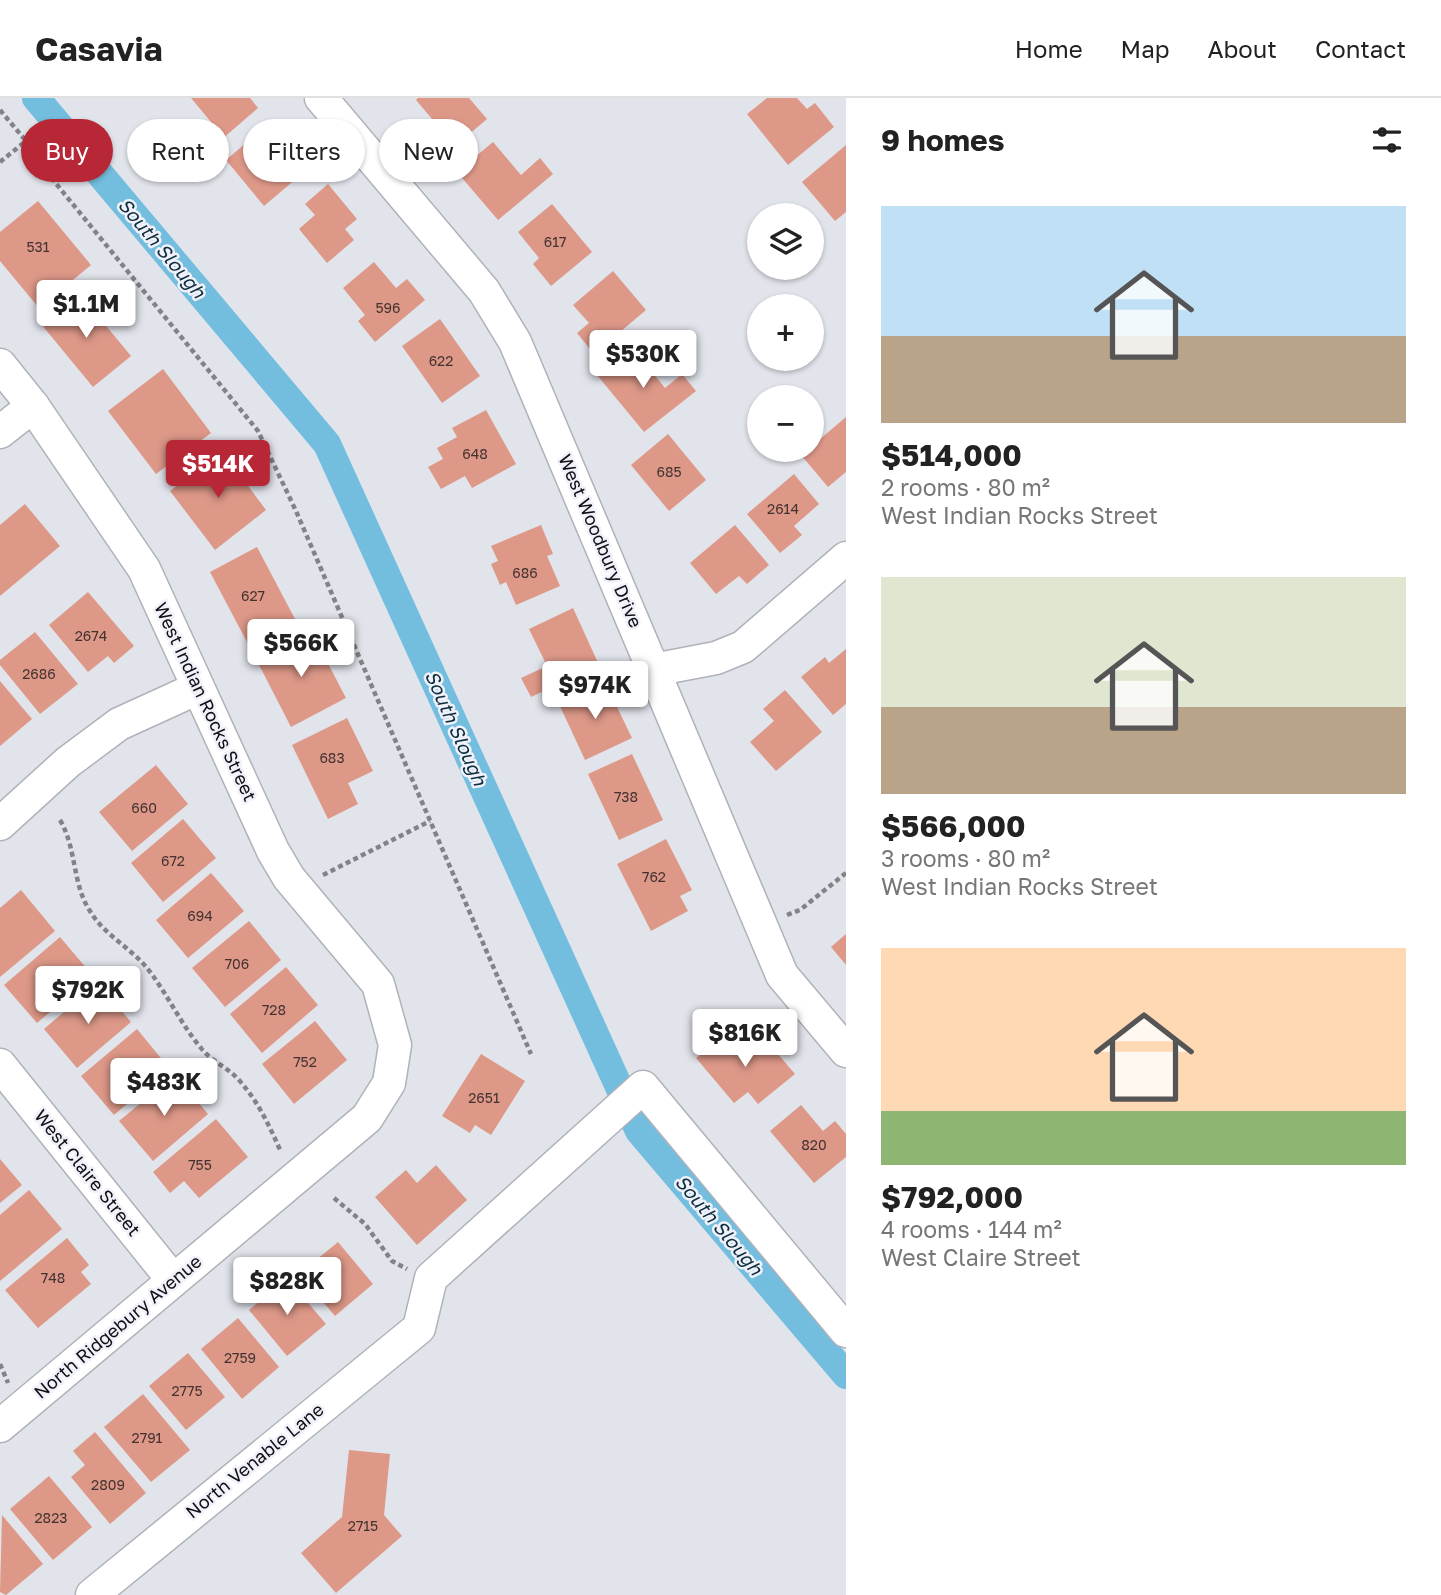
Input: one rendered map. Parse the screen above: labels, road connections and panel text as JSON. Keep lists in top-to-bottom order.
{
  "streets": {
    "street": [
      "West Woodbury Drive",
      "West Indian Rocks Street",
      "West Claire Street",
      "North Ridgebury Avenue",
      "North Venable Lane"
    ]
  },
  "crossings": [
    ["West Indian Rocks Street", "North Ridgebury Avenue"],
    ["West Claire Street", "North Ridgebury Avenue"]
  ],
  "water": ["South Slough"],
  "house_numbers": [
    "617",
    "531",
    "596",
    "622",
    "648",
    "685",
    "2614",
    "686",
    "627",
    "2674",
    "2686",
    "683",
    "738",
    "660",
    "672",
    "762",
    "694",
    "706",
    "728",
    "752",
    "2651",
    "820",
    "755",
    "748",
    "2759",
    "2775",
    "2791",
    "2809",
    "2823",
    "2715"
  ],
  "page": {
    "header": "Casavia",
    "nav": [
      "Home",
      "Map",
      "About",
      "Contact"
    ],
    "heading": "9 homes",
    "chip": [
      "Buy",
      "Rent",
      "Filters",
      "New"
    ],
    "list": [
      {
        "name": "$514,000",
        "note": "2 rooms · 80 m² · West Indian Rocks Street"
      },
      {
        "name": "$566,000",
        "note": "3 rooms · 80 m² · West Indian Rocks Street"
      },
      {
        "name": "$792,000",
        "note": "4 rooms · 144 m² · West Claire Street"
      }
    ],
    "map_buttons": ["+", "−"],
    "price": [
      "$1.1M",
      "$530K",
      "$514K",
      "$566K",
      "$974K",
      "$792K",
      "$816K",
      "$483K",
      "$828K"
    ]
  }
}
